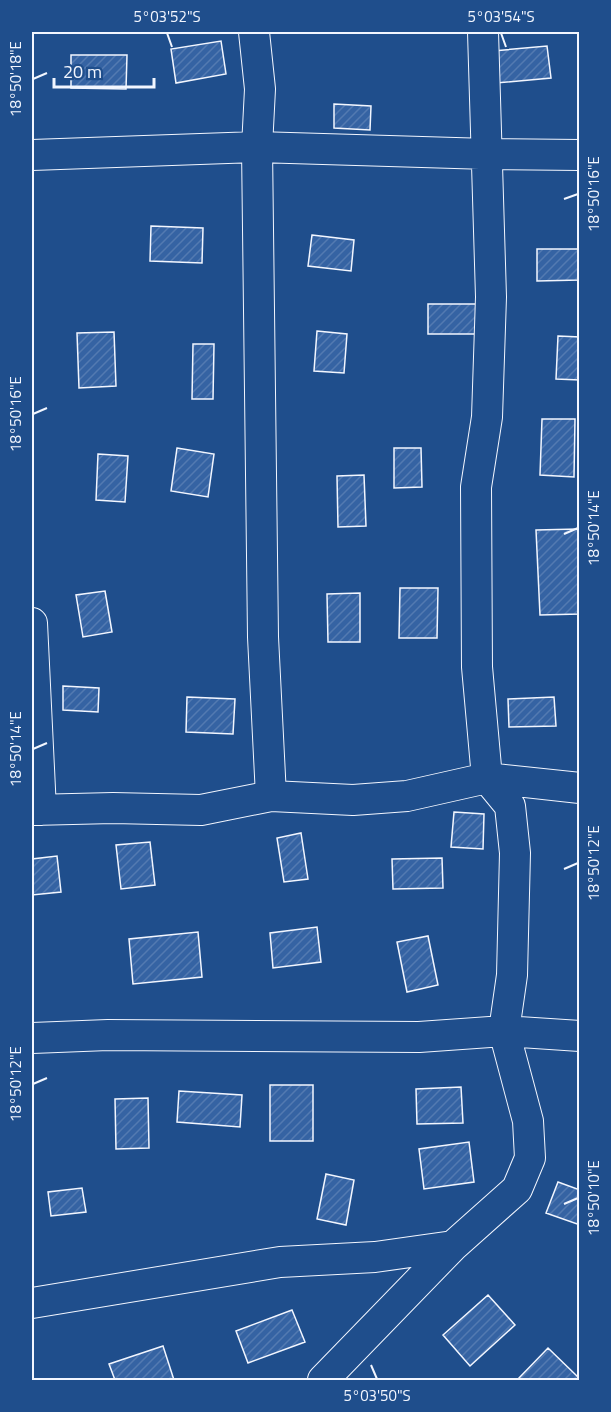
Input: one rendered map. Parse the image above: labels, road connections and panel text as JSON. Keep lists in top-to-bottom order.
{
  "scale_bar": "20 m",
  "coordinates": [
    "5°03'52\"S",
    "5°03'54\"S",
    "18°50'18\"E",
    "18°50'16\"E",
    "18°50'14\"E",
    "18°50'12\"E",
    "18°50'10\"E",
    "5°03'50\"S"
  ]
}
